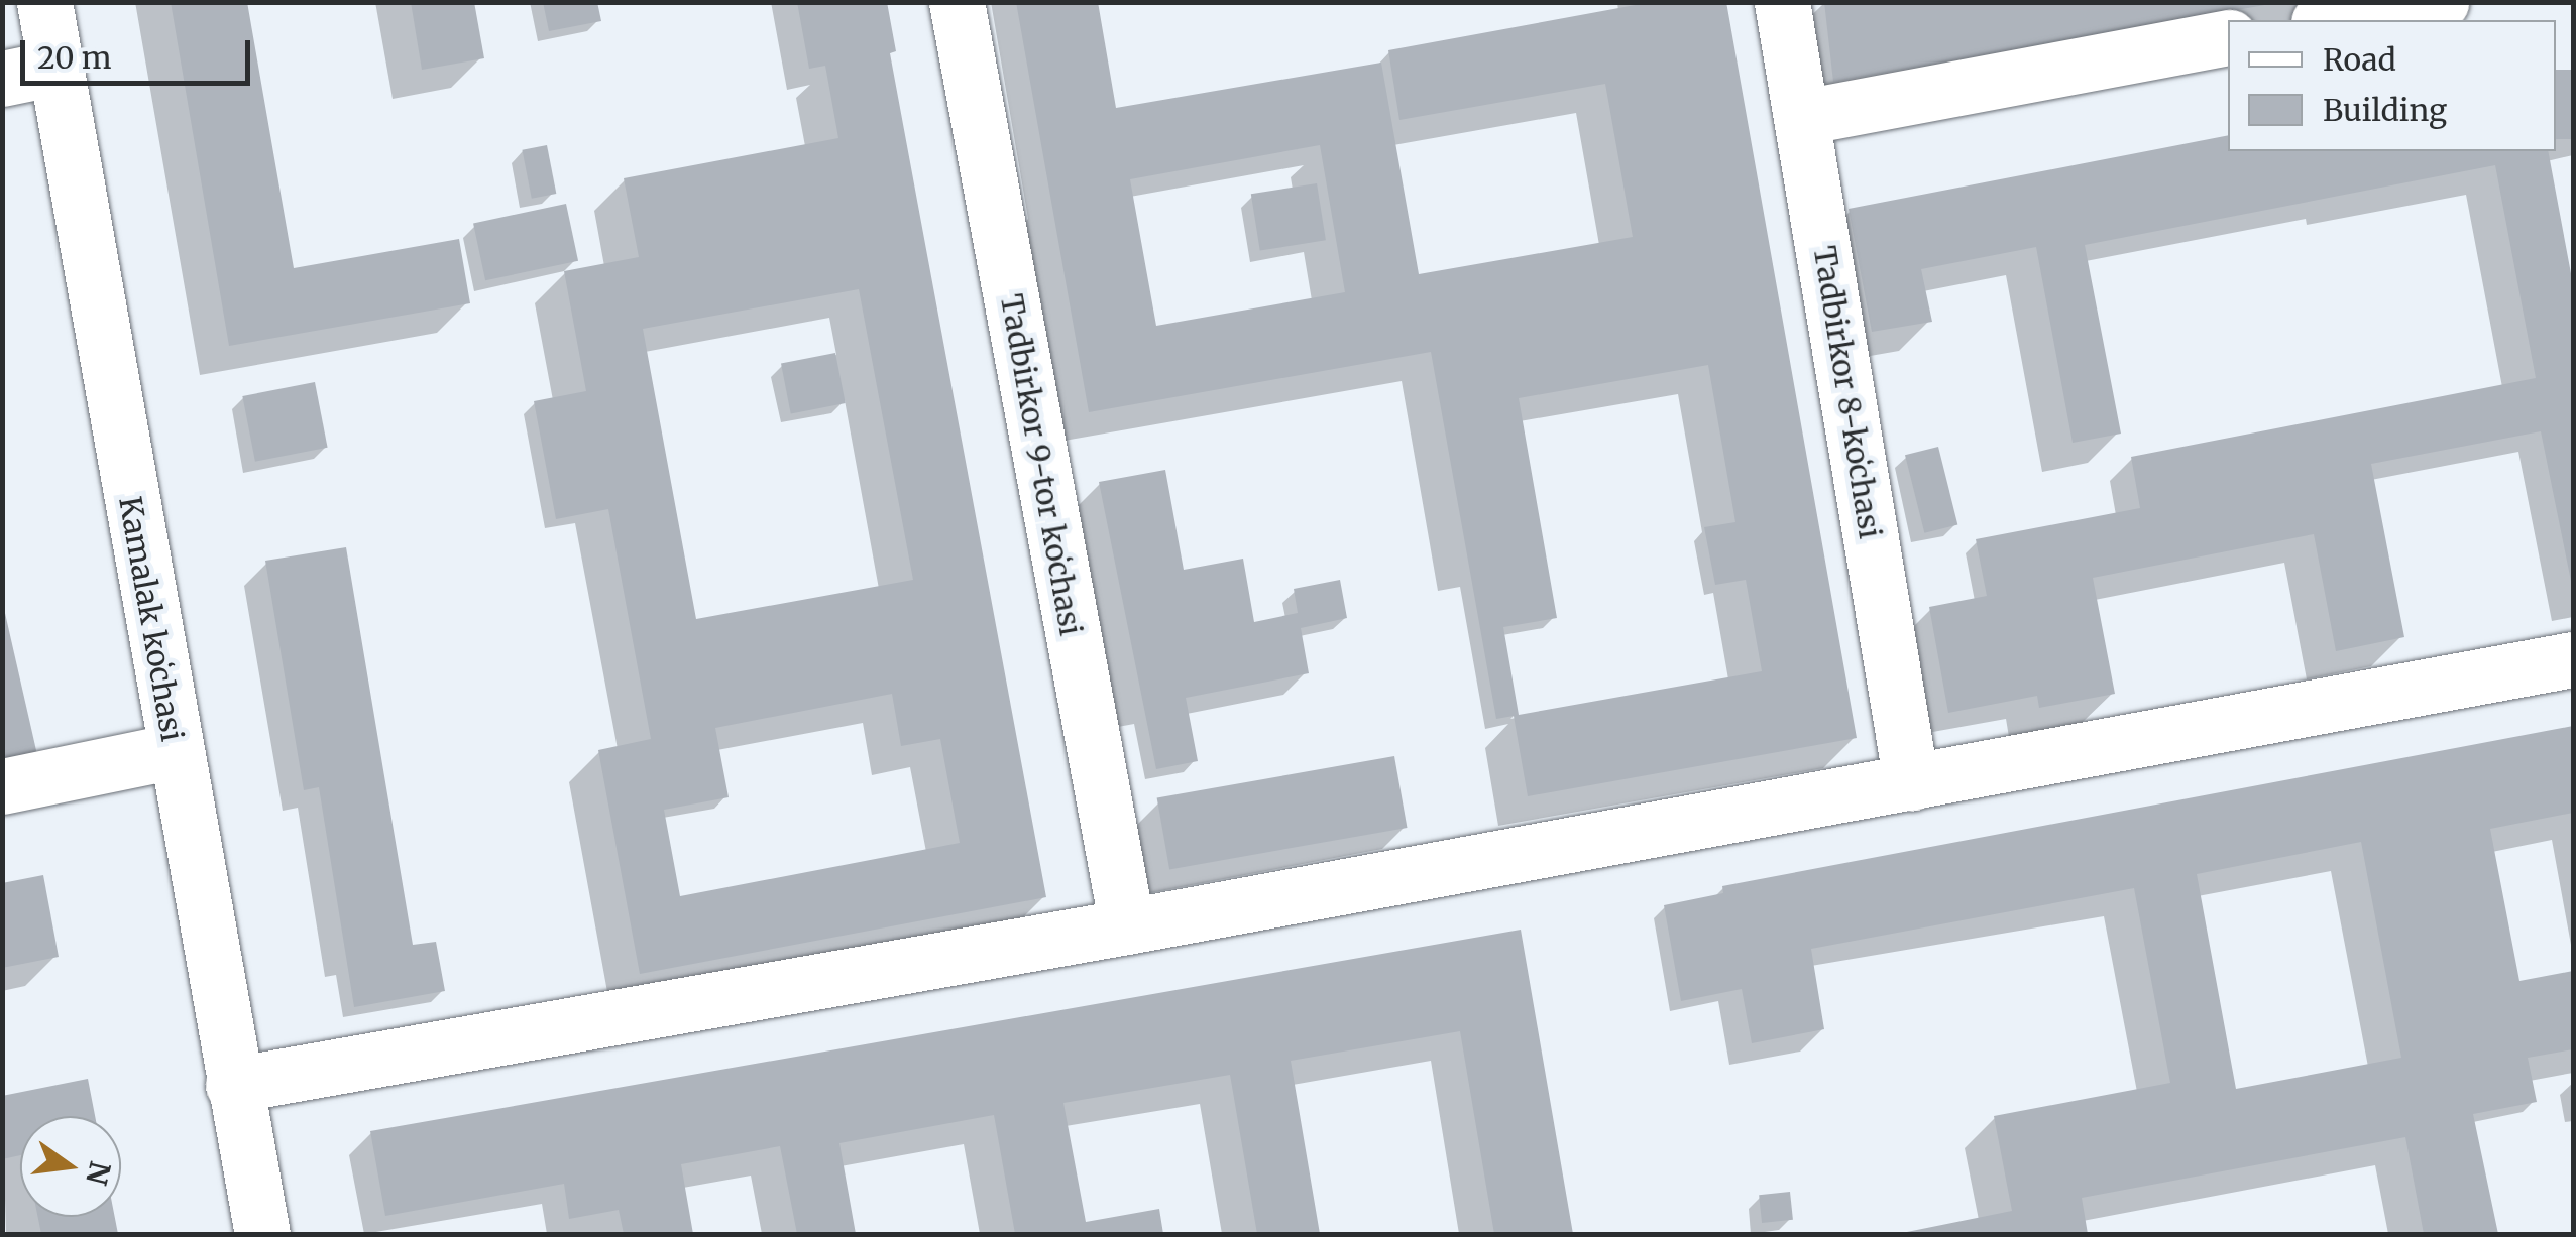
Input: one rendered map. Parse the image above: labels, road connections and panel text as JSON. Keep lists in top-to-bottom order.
{
  "streets": {
    "street": ["Tadbirkor 8-koʻchasi", "Tadbirkor 9-tor koʻchasi", "Kamalak koʻchasi"]
  },
  "legend": ["Road", "Building"],
  "scale_bar": "20 m",
  "north": "right"
}
